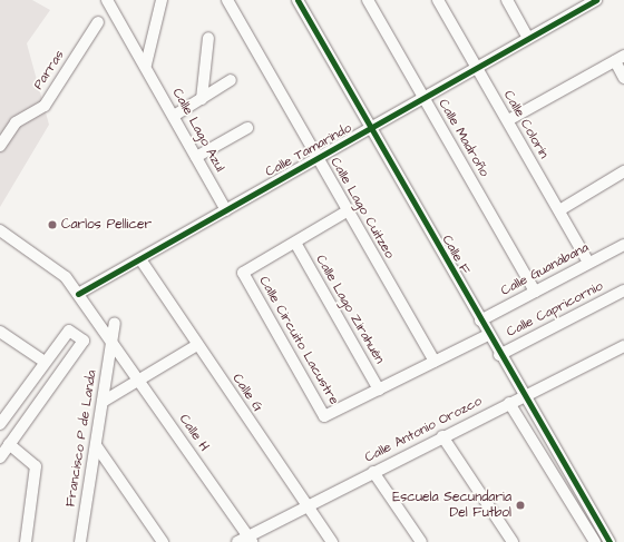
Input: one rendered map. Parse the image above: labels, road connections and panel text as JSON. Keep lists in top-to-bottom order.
{
  "streets": {
    "street": [
      "Parras",
      "Calle Colorín",
      "Calle Lago Azul",
      "Calle Madroño",
      "Calle Tamarindo",
      "Calle Lago Cuitzeo",
      "Calle F",
      "Calle Guanábana",
      "Calle Lago Zirahuén",
      "Calle Capricornio",
      "Calle Circuito Lacustre",
      "Calle G",
      "Calle Antonio Orozco",
      "Calle H",
      "Francisco P de Landa"
    ]
  },
  "crossings": [
    ["Calle Colorín", "Calle Tamarindo"],
    ["Calle Colorín", "Calle Guanábana"],
    ["Calle Lago Azul", "Calle Tamarindo"],
    ["Calle Madroño", "Calle Tamarindo"],
    ["Calle Madroño", "Calle Guanábana"],
    ["Calle Tamarindo", "Calle Lago Cuitzeo"],
    ["Calle Tamarindo", "Calle F"],
    ["Calle Tamarindo", "Calle G"],
    ["Calle Tamarindo", "Calle H"],
    ["Calle Lago Cuitzeo", "Calle Circuito Lacustre"],
    ["Calle F", "Calle Guanábana"],
    ["Calle F", "Calle Capricornio"],
    ["Calle F", "Calle Circuito Lacustre"],
    ["Calle F", "Calle Antonio Orozco"],
    ["Calle Lago Zirahuén", "Calle Circuito Lacustre"],
    ["Calle G", "Calle Antonio Orozco"],
    ["Calle Antonio Orozco", "Calle H"],
    ["Calle H", "Francisco P de Landa"]
  ],
  "places": ["Carlos Pellicer", "Escuela Secundaria Del Futbol"]
}
